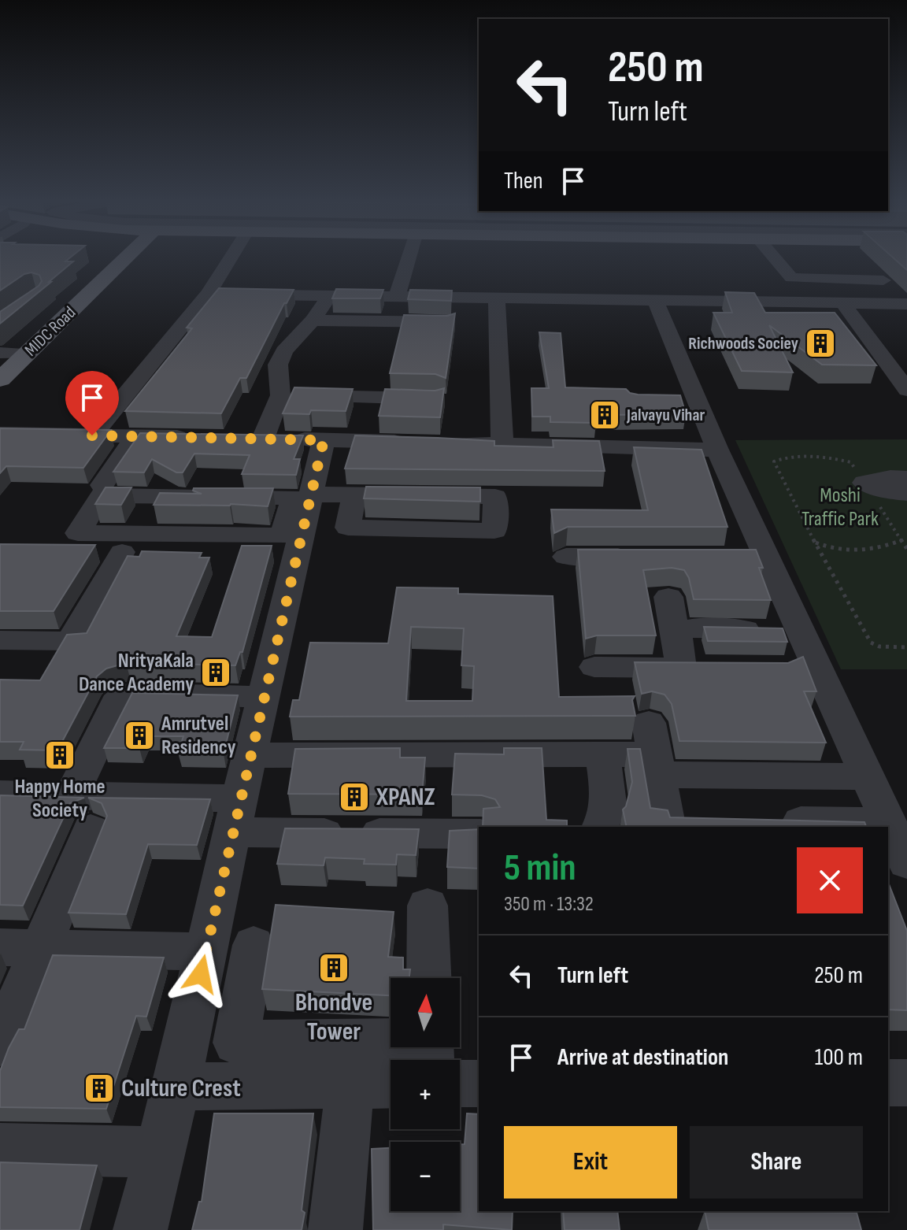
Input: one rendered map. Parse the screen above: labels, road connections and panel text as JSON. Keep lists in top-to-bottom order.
{
  "streets": {
    "main road": ["MIDC Road"]
  },
  "parks": ["Moshi Traffic Park"],
  "places": {
    "building": [
      "Richwoods Sociey",
      "Jalvayu Vihar",
      "NrityaKala Dance Academy",
      "Amrutvel Residency",
      "Happy Home Society",
      "XPANZ",
      "Bhondve Tower",
      "Culture Crest"
    ]
  },
  "north": "top",
  "page": {
    "turn": ["250 m", "Turn left"],
    "then": "Then",
    "heading": ["5 min", "350 m · 13:32"],
    "list": [
      {
        "name": "Turn left",
        "value": "250 m"
      },
      {
        "name": "Arrive at destination",
        "value": "100 m"
      }
    ],
    "map_buttons": ["+", "−"],
    "buttons": ["Exit", "Share"]
  }
}
